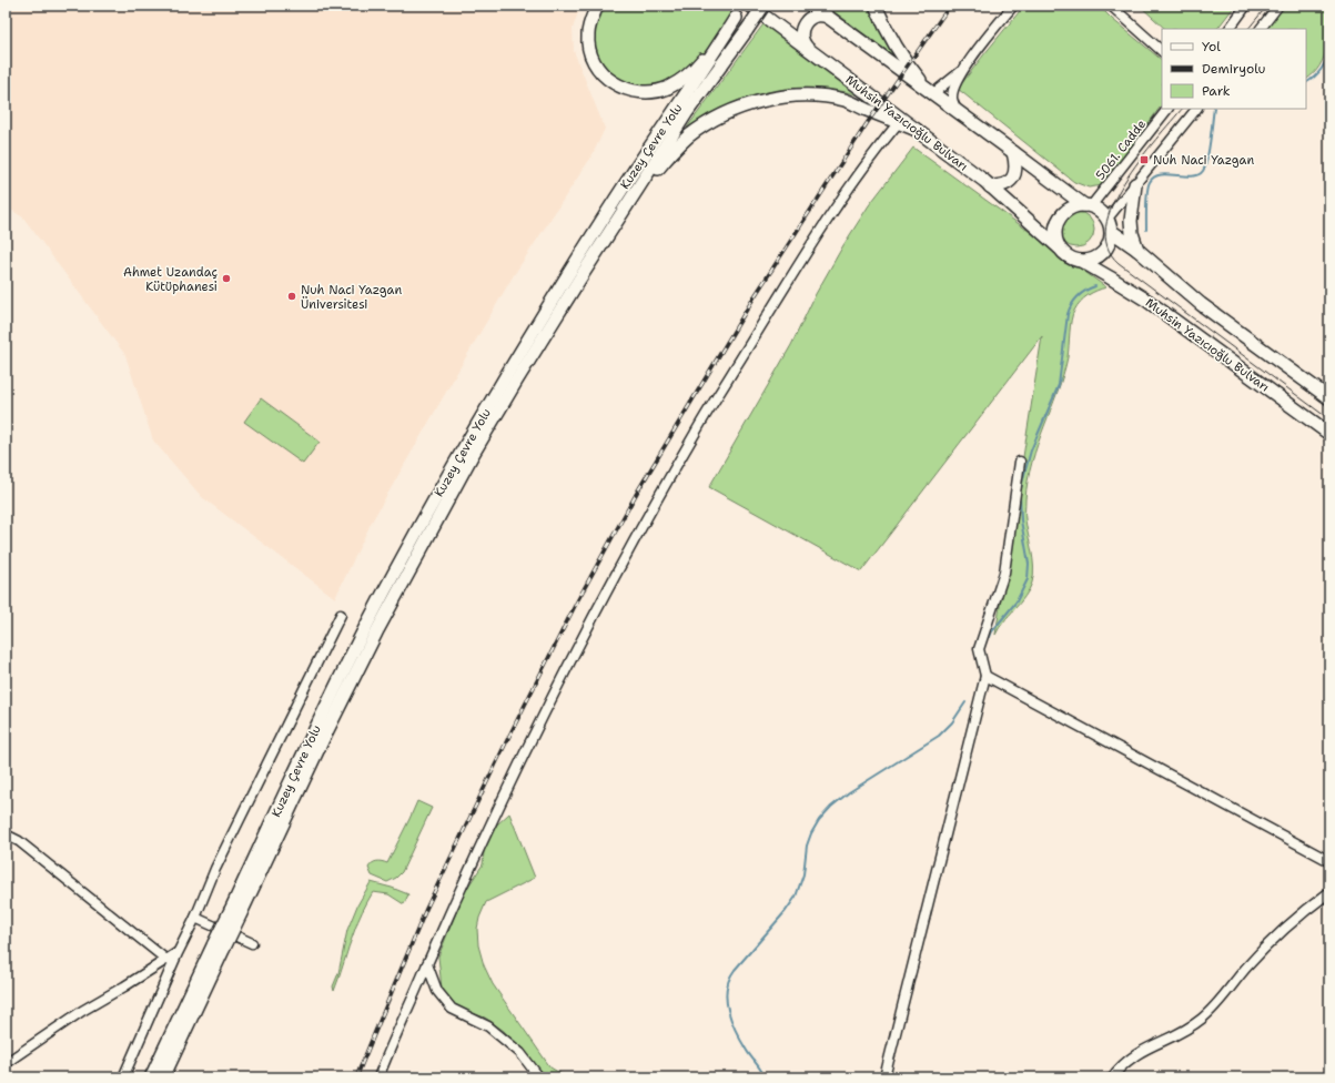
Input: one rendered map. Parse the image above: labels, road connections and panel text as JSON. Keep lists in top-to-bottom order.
{
  "streets": {
    "highway": ["Muhsin Yazıcıoğlu Bulvarı", "Kuzey Çevre Yolu"],
    "street": ["5061. Cadde"]
  },
  "crossings": [
    ["Muhsin Yazıcıoğlu Bulvarı", "5061. Cadde"]
  ],
  "places": {
    "transit": ["Nuh Naci Yazgan"],
    "other": ["Ahmet Uzandaç Kütüphanesi", "Nuh Naci Yazgan Üniversitesi"]
  },
  "legend": ["Yol", "Demiryolu", "Park"]
}
